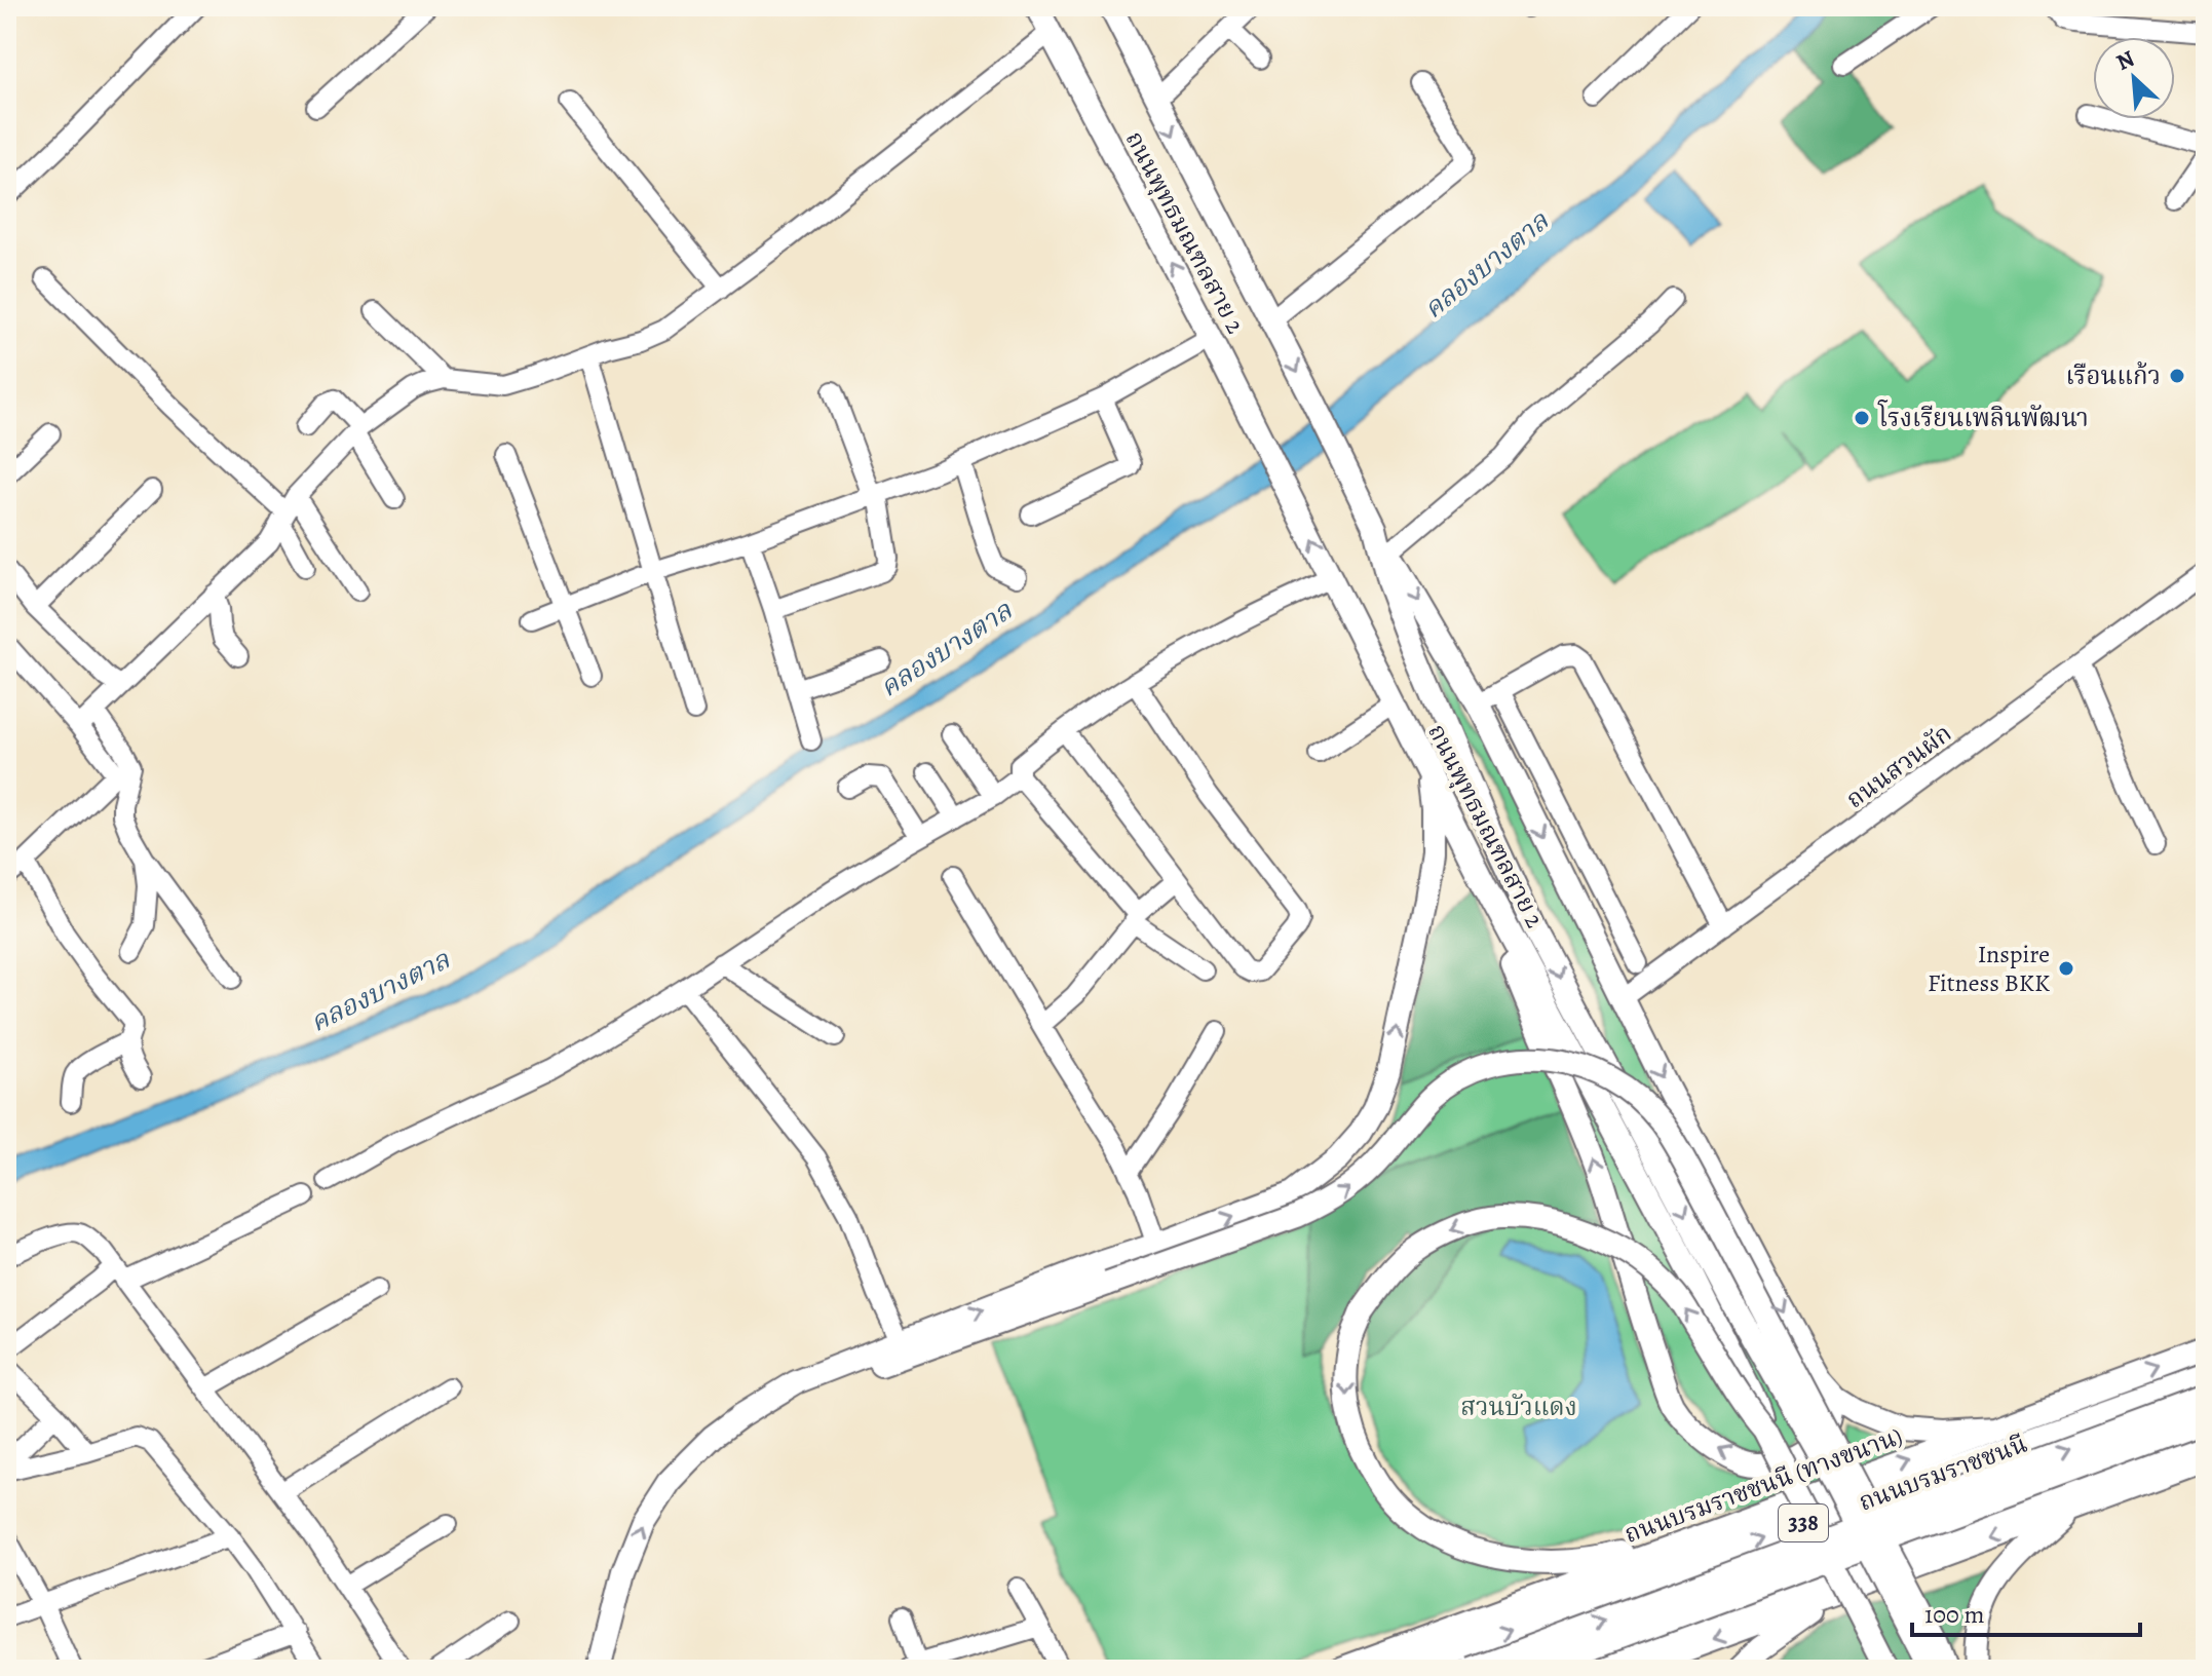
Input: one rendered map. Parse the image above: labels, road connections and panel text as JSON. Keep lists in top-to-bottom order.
{
  "streets": {
    "highway": ["ถนนบรมราชชนนี", "338"],
    "main road": ["ถนนพุทธมณฑลสาย 2", "ถนนบรมราชชนนี (ทางขนาน)"],
    "street": ["ถนนสวนผัก"]
  },
  "water": ["คลองบางตาล"],
  "parks": ["สวนบัวแดง"],
  "places": ["เรือนแก้ว", "โรงเรียนเพลินพัฒนา", "Inspire Fitness BKK"],
  "scale_bar": "100 m",
  "north": "top left"
}
